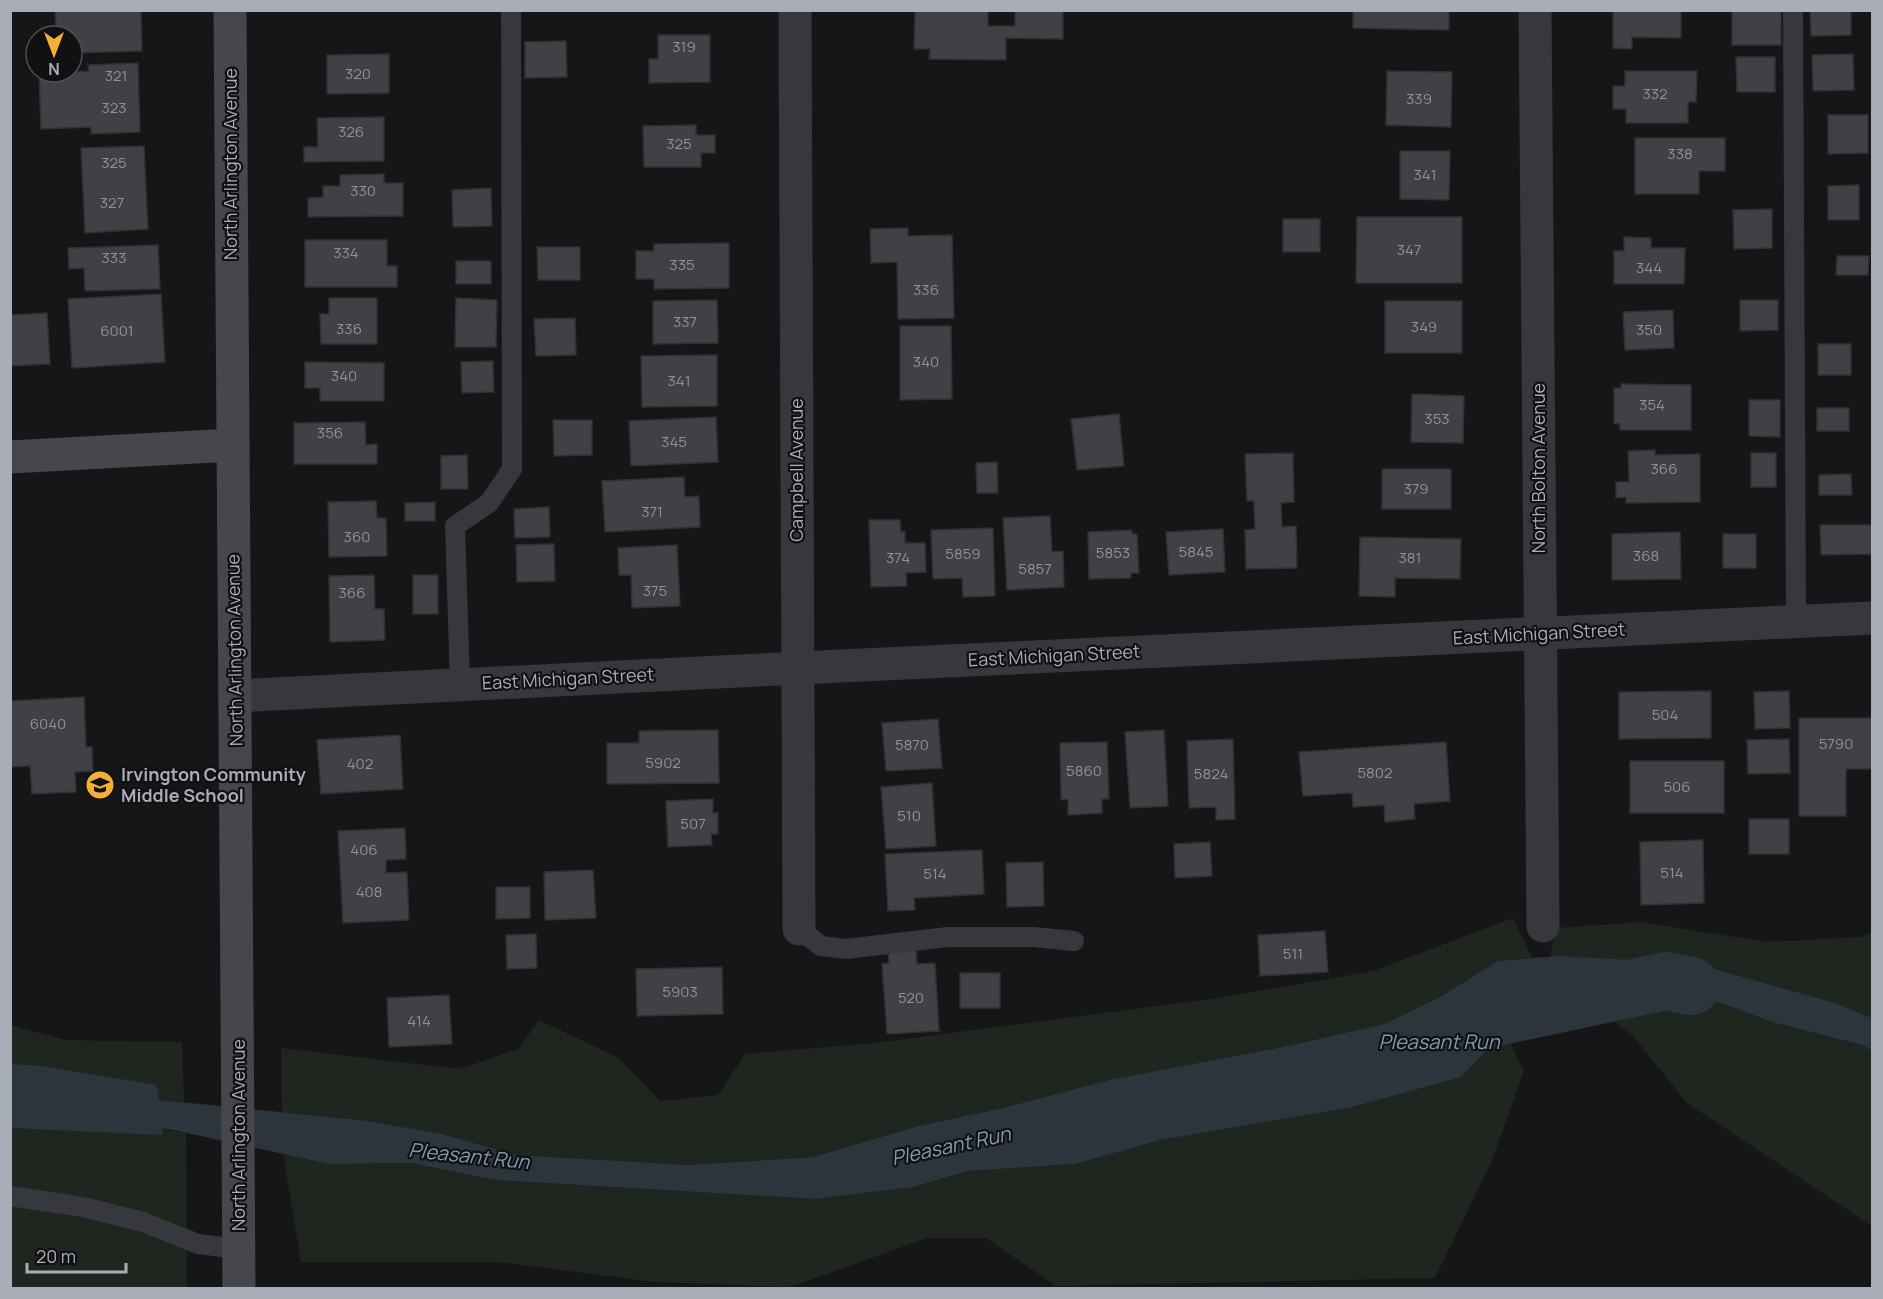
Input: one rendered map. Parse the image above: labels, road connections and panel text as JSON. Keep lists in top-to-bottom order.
{
  "streets": {
    "main road": ["North Arlington Avenue"],
    "street": ["North Bolton Avenue", "Campbell Avenue", "East Michigan Street"]
  },
  "crossings": [
    ["North Arlington Avenue", "East Michigan Street"],
    ["North Bolton Avenue", "East Michigan Street"],
    ["Campbell Avenue", "East Michigan Street"]
  ],
  "water": ["Pleasant Run"],
  "places": {
    "school or university": ["Irvington Community Middle School"]
  },
  "house_numbers": [
    "319",
    "320",
    "321",
    "332",
    "339",
    "323",
    "326",
    "325",
    "338",
    "325",
    "341",
    "330",
    "327",
    "347",
    "334",
    "333",
    "335",
    "344",
    "336",
    "337",
    "349",
    "336",
    "350",
    "6001",
    "340",
    "340",
    "341",
    "354",
    "353",
    "356",
    "345",
    "366",
    "379",
    "371",
    "360",
    "5845",
    "5853",
    "5859",
    "368",
    "374",
    "381",
    "5857",
    "375",
    "366",
    "504",
    "6040",
    "5790",
    "5870",
    "5902",
    "402",
    "5860",
    "5802",
    "5824",
    "506",
    "510",
    "507",
    "406",
    "514",
    "514",
    "408",
    "511",
    "5903",
    "520",
    "414"
  ],
  "scale_bar": "20 m",
  "north": "bottom"
}
